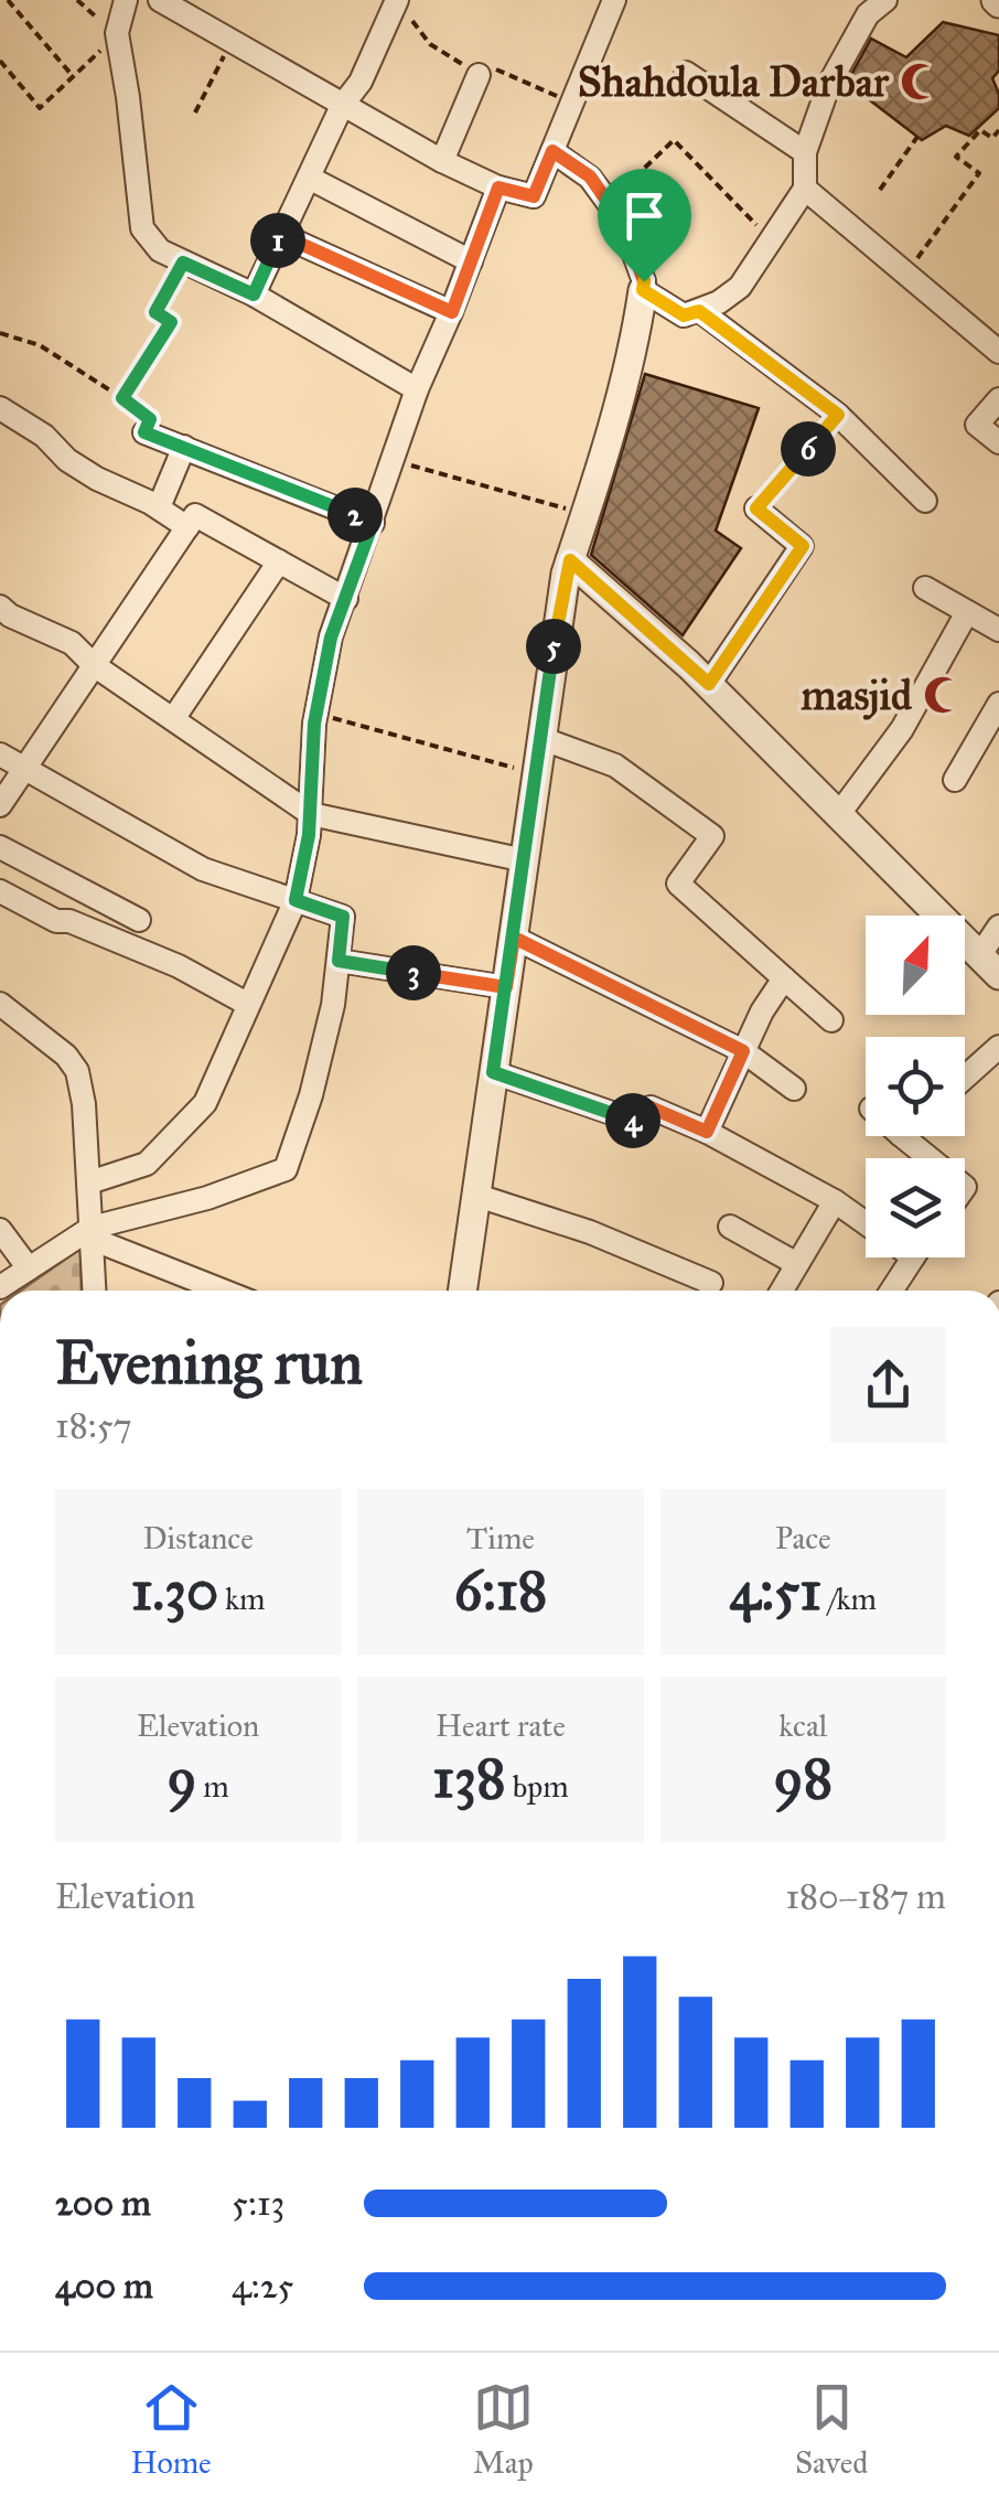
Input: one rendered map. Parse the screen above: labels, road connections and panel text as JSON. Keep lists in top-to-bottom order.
{
  "places": {
    "mosque": ["Shahdoula Darbar", "masjid"]
  },
  "north": "top right",
  "page": {
    "pins": [
      "1",
      "6",
      "2",
      "5",
      "3",
      "4"
    ],
    "heading": ["Evening run", "18:57"],
    "stats": [
      ["Distance", "1.30 km"],
      ["Time", "6:18"],
      ["Pace", "4:51 /km"],
      ["Elevation", "9 m"],
      ["Heart rate", "138 bpm"],
      ["kcal", "98"]
    ],
    "chart": ["Elevation", "180–187 m"],
    "list": [
      {
        "name": "200 m",
        "note": "5:13"
      },
      {
        "name": "400 m",
        "note": "4:25"
      }
    ],
    "tabs": ["Home", "Map", "Saved"]
  }
}
